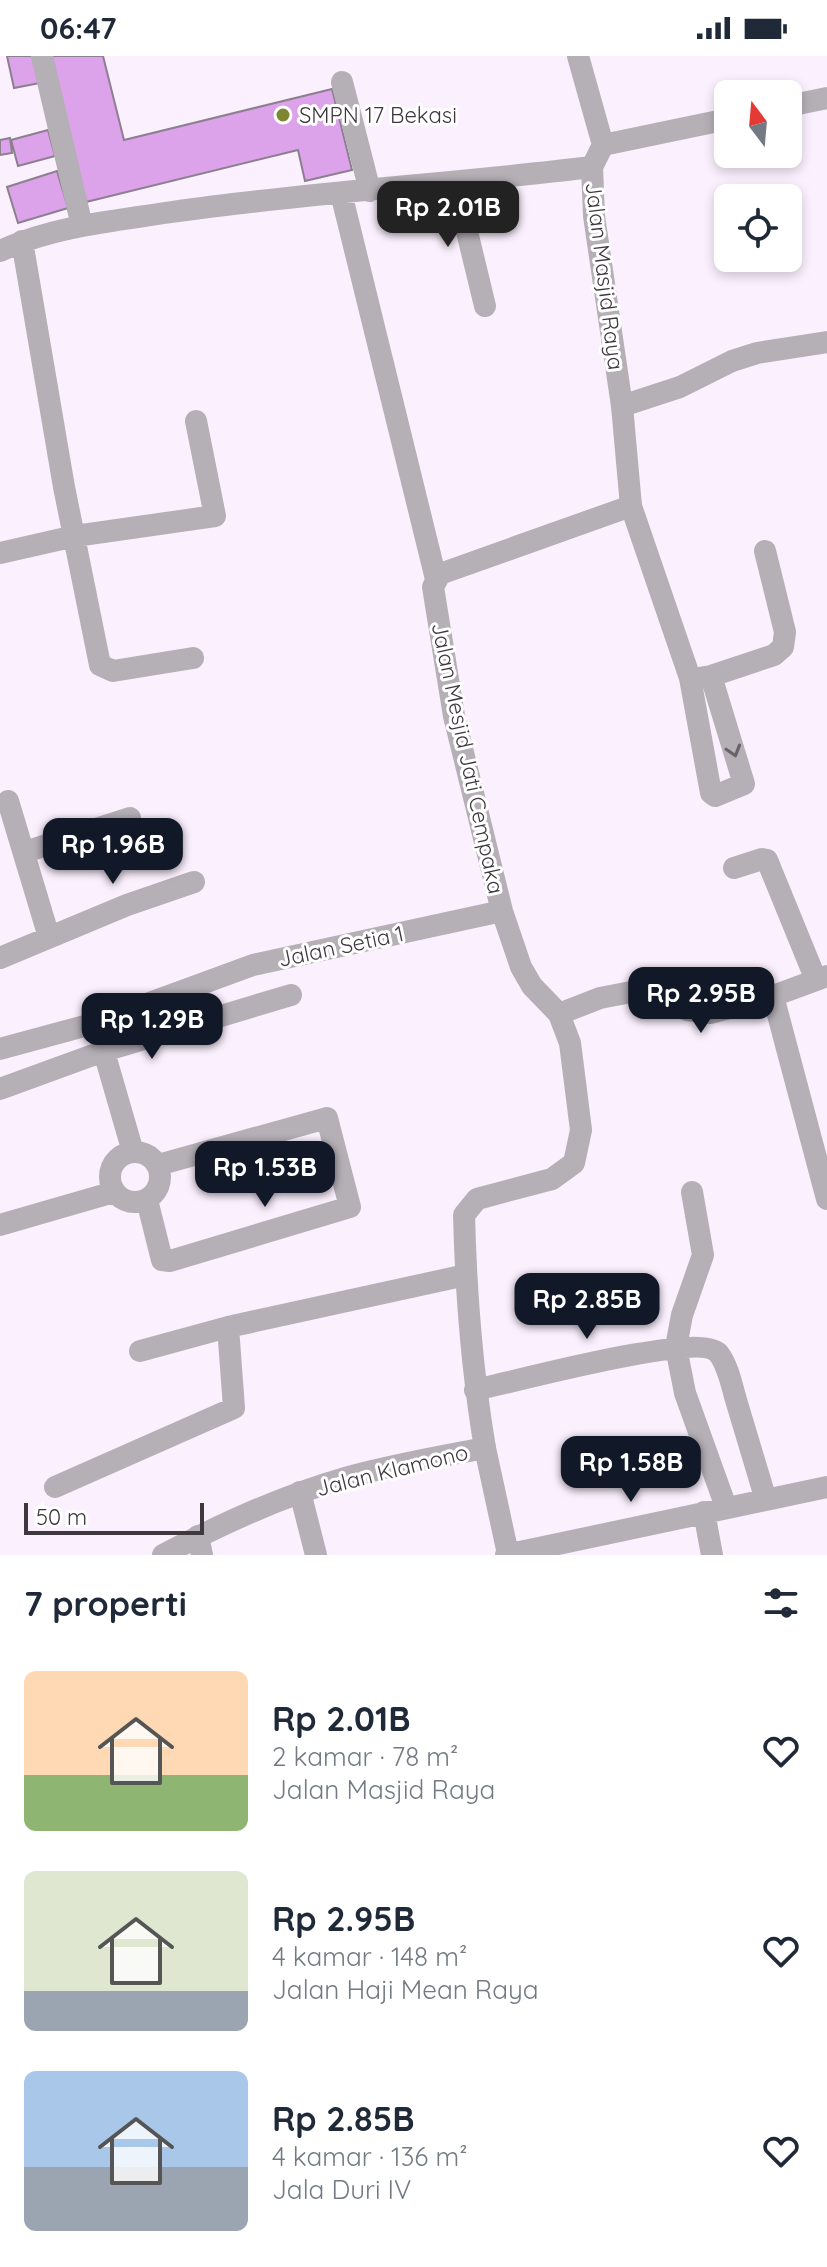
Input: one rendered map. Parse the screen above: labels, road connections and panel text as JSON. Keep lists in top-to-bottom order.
{
  "streets": {
    "street": [
      "Jalan Masjid Raya",
      "Jalan Mesjid Jati Cempaka",
      "Jalan Setia 1",
      "Jalan Klamono"
    ]
  },
  "crossings": [
    ["Jalan Mesjid Jati Cempaka", "Jalan Setia 1"],
    ["Jalan Mesjid Jati Cempaka", "Jalan Klamono"],
    ["Jalan Setia 1", "Jalan Klamono"]
  ],
  "places": ["SMPN 17 Bekasi"],
  "scale_bar": "50 m",
  "north": "top",
  "page": {
    "status": "06:47",
    "price": [
      "Rp 2.01B",
      "Rp 1.96B",
      "Rp 2.95B",
      "Rp 1.29B",
      "Rp 1.53B",
      "Rp 2.85B",
      "Rp 1.58B"
    ],
    "scale": "50 m",
    "heading": "7 properti",
    "list": [
      {
        "name": "Rp 2.01B",
        "note": "2 kamar · 78 m² · Jalan Masjid Raya"
      },
      {
        "name": "Rp 2.95B",
        "note": "4 kamar · 148 m² · Jalan Haji Mean Raya"
      },
      {
        "name": "Rp 2.85B",
        "note": "4 kamar · 136 m² · Jala Duri IV"
      }
    ]
  }
}
